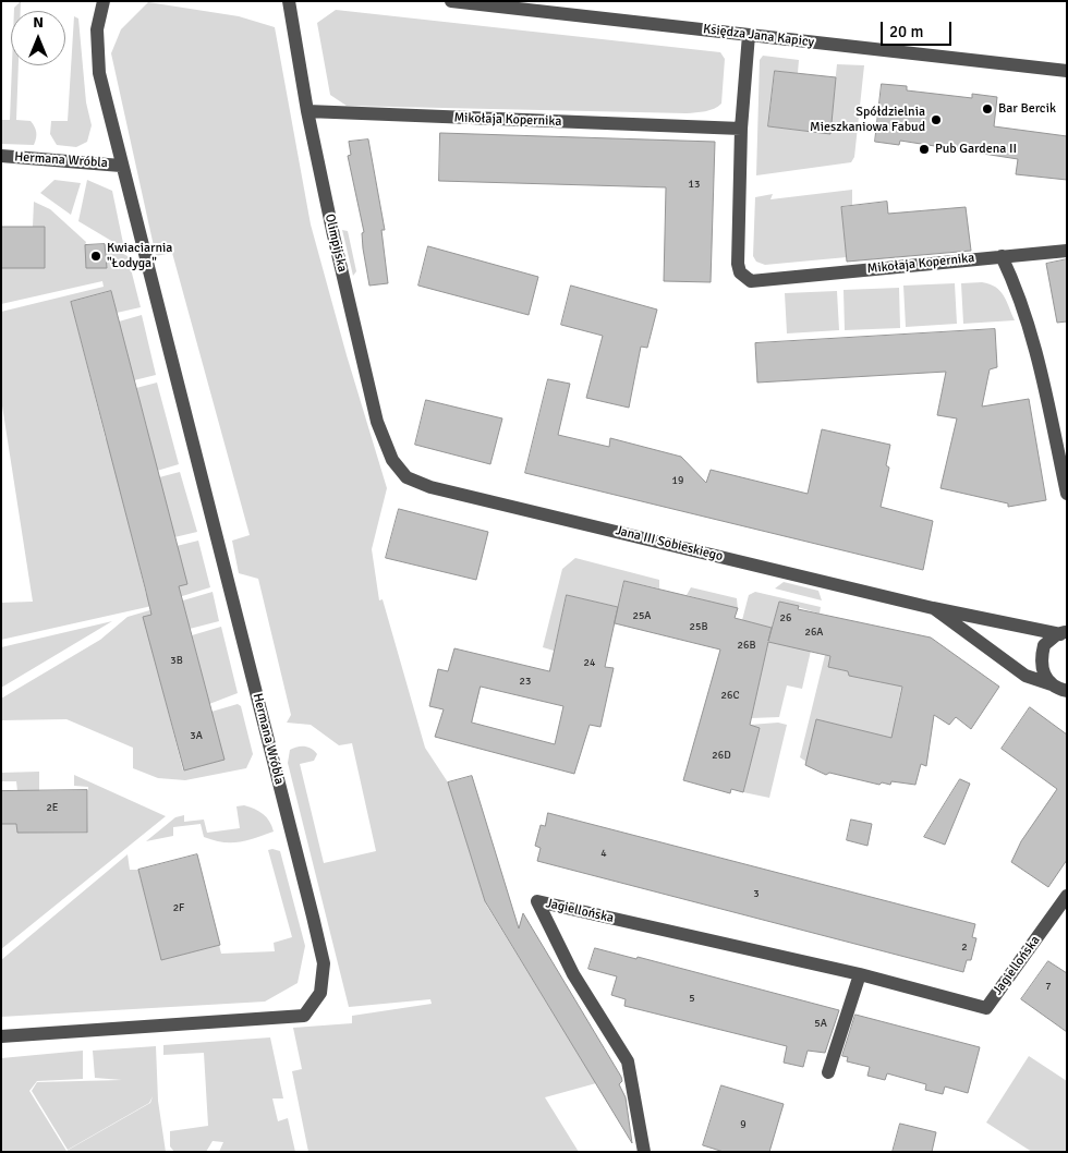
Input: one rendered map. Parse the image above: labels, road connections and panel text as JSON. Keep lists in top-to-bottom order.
{
  "streets": {
    "street": [
      "Księdza Jana Kapicy",
      "Mikołaja Kopernika",
      "Hermana Wróbla",
      "Olimpijska",
      "Jana III Sobieskiego",
      "Jagiellońska"
    ]
  },
  "crossings": [
    ["Księdza Jana Kapicy", "Mikołaja Kopernika"],
    ["Mikołaja Kopernika", "Olimpijska"],
    ["Olimpijska", "Jana III Sobieskiego"]
  ],
  "places": [
    "Bar Bercik",
    "Spółdzielnia Mieszkaniowa Fabud",
    "Pub Gardena II",
    "Kwiaciarnia \"Łodyga\""
  ],
  "house_numbers": [
    "13",
    "19",
    "25A",
    "26",
    "25B",
    "26A",
    "26B",
    "3B",
    "24",
    "23",
    "26C",
    "3A",
    "26D",
    "2E",
    "4",
    "3",
    "2F",
    "2",
    "7",
    "5",
    "5A",
    "9"
  ],
  "scale_bar": "20 m",
  "north": "top"
}
